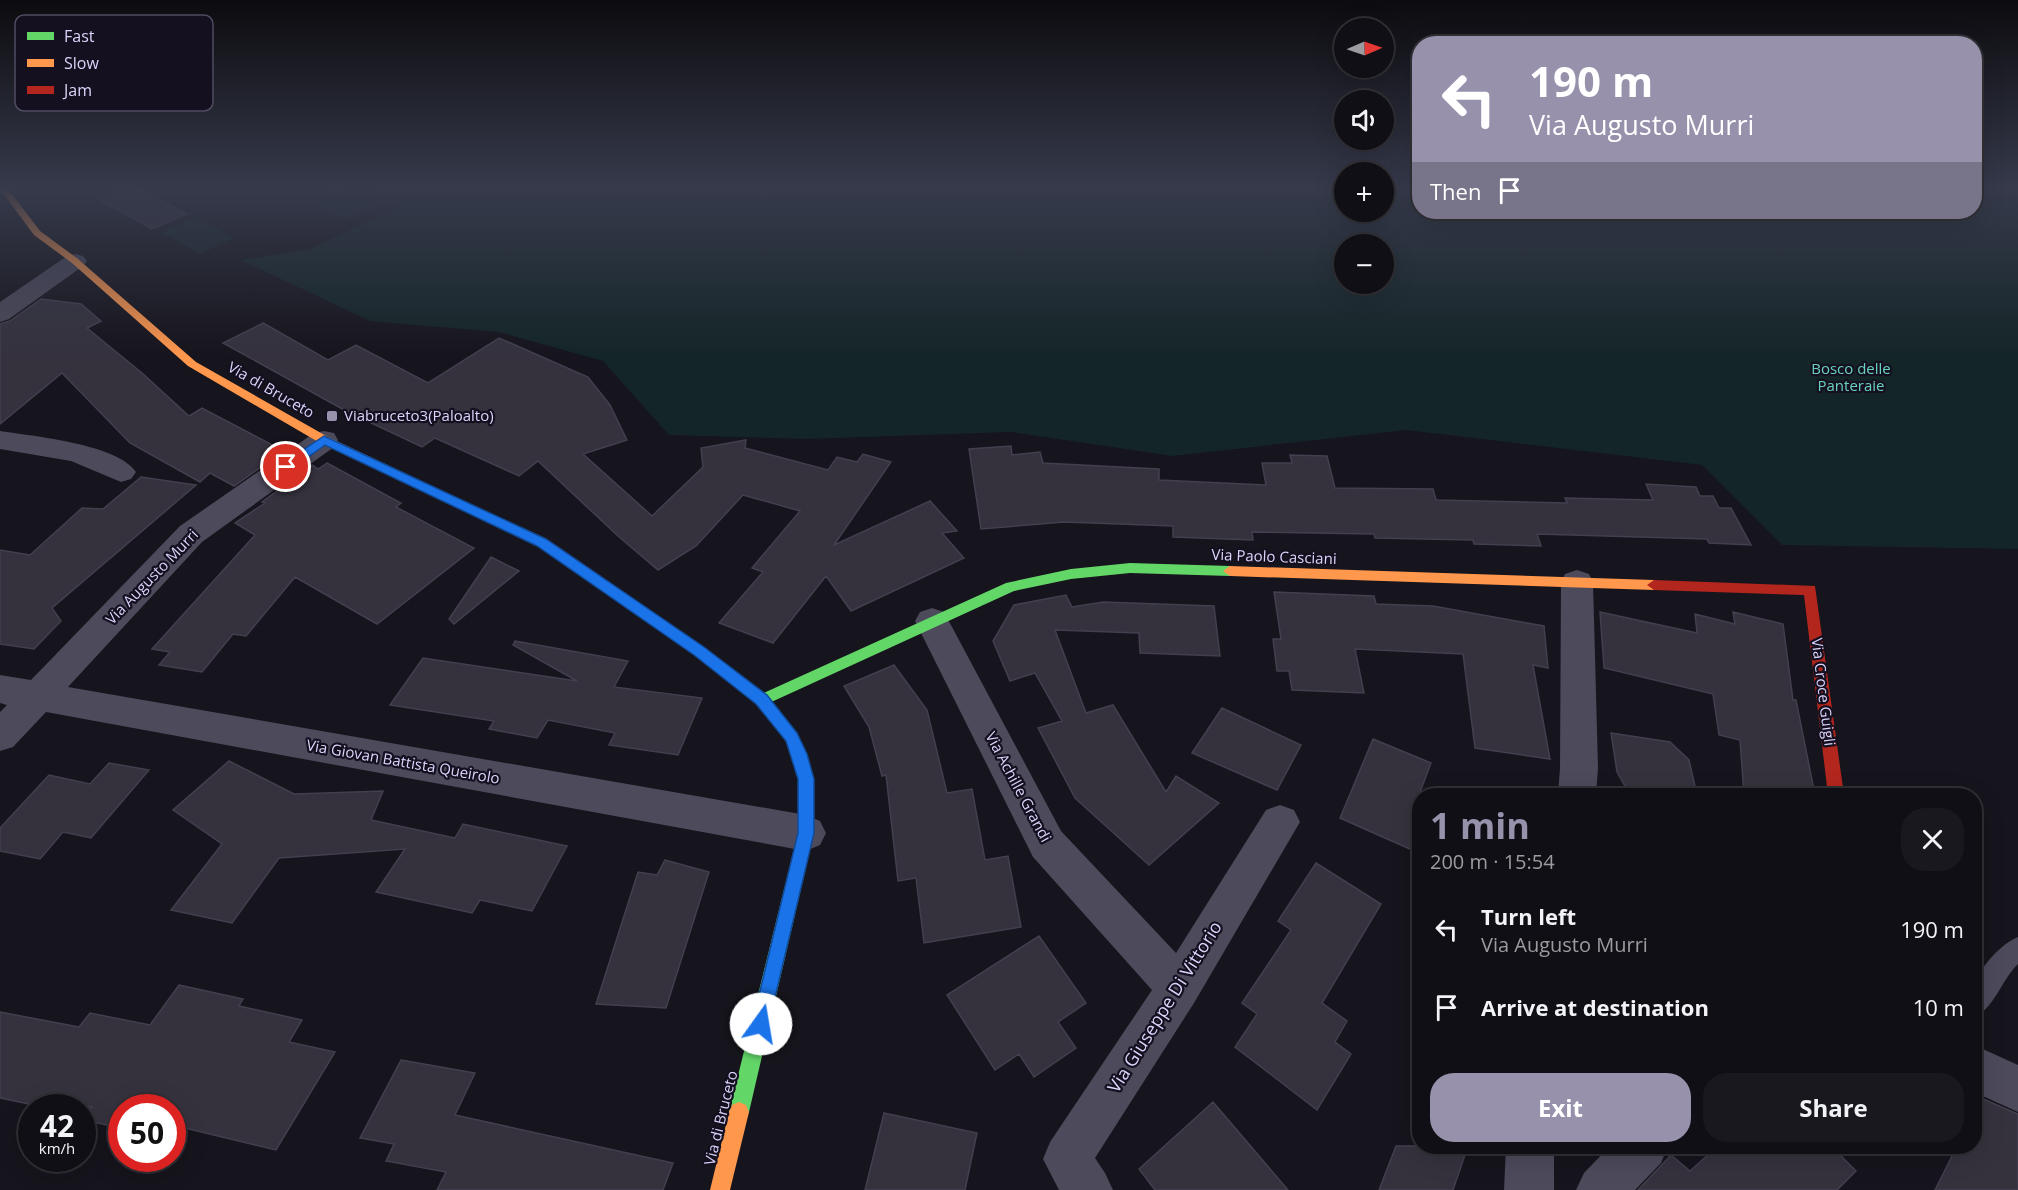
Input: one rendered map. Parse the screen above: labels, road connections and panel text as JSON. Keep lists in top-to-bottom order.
{
  "streets": {
    "main road": ["Via di Bruceto", "Via Paolo Casciani", "Via Croce Guigli"],
    "street": [
      "Via Augusto Murri",
      "Via Giovan Battista Queirolo",
      "Via Achille Grandi",
      "Via Giuseppe Di Vittorio"
    ]
  },
  "crossings": [
    ["Via di Bruceto", "Via Paolo Casciani"],
    ["Via di Bruceto", "Via Augusto Murri"],
    ["Via di Bruceto", "Via Giovan Battista Queirolo"],
    ["Via Paolo Casciani", "Via Croce Guigli"],
    ["Via Paolo Casciani", "Via Achille Grandi"],
    ["Via Augusto Murri", "Via Giovan Battista Queirolo"],
    ["Via Achille Grandi", "Via Giuseppe Di Vittorio"]
  ],
  "parks": ["Bosco delle Panteraie"],
  "places": {
    "transit": ["Viabruceto3(Paloalto)"]
  },
  "legend": ["Fast", "Slow", "Jam"],
  "north": "right",
  "page": {
    "map_buttons": ["+", "−"],
    "turn": ["190 m", "Via Augusto Murri"],
    "then": "Then",
    "heading": ["1 min", "200 m · 15:54"],
    "list": [
      {
        "name": "Turn left",
        "note": "Via Augusto Murri",
        "value": "190 m"
      },
      {
        "name": "Arrive at destination",
        "value": "10 m"
      }
    ],
    "buttons": ["Exit", "Share"],
    "speed": "42 km/h",
    "limit": "50"
  }
}
